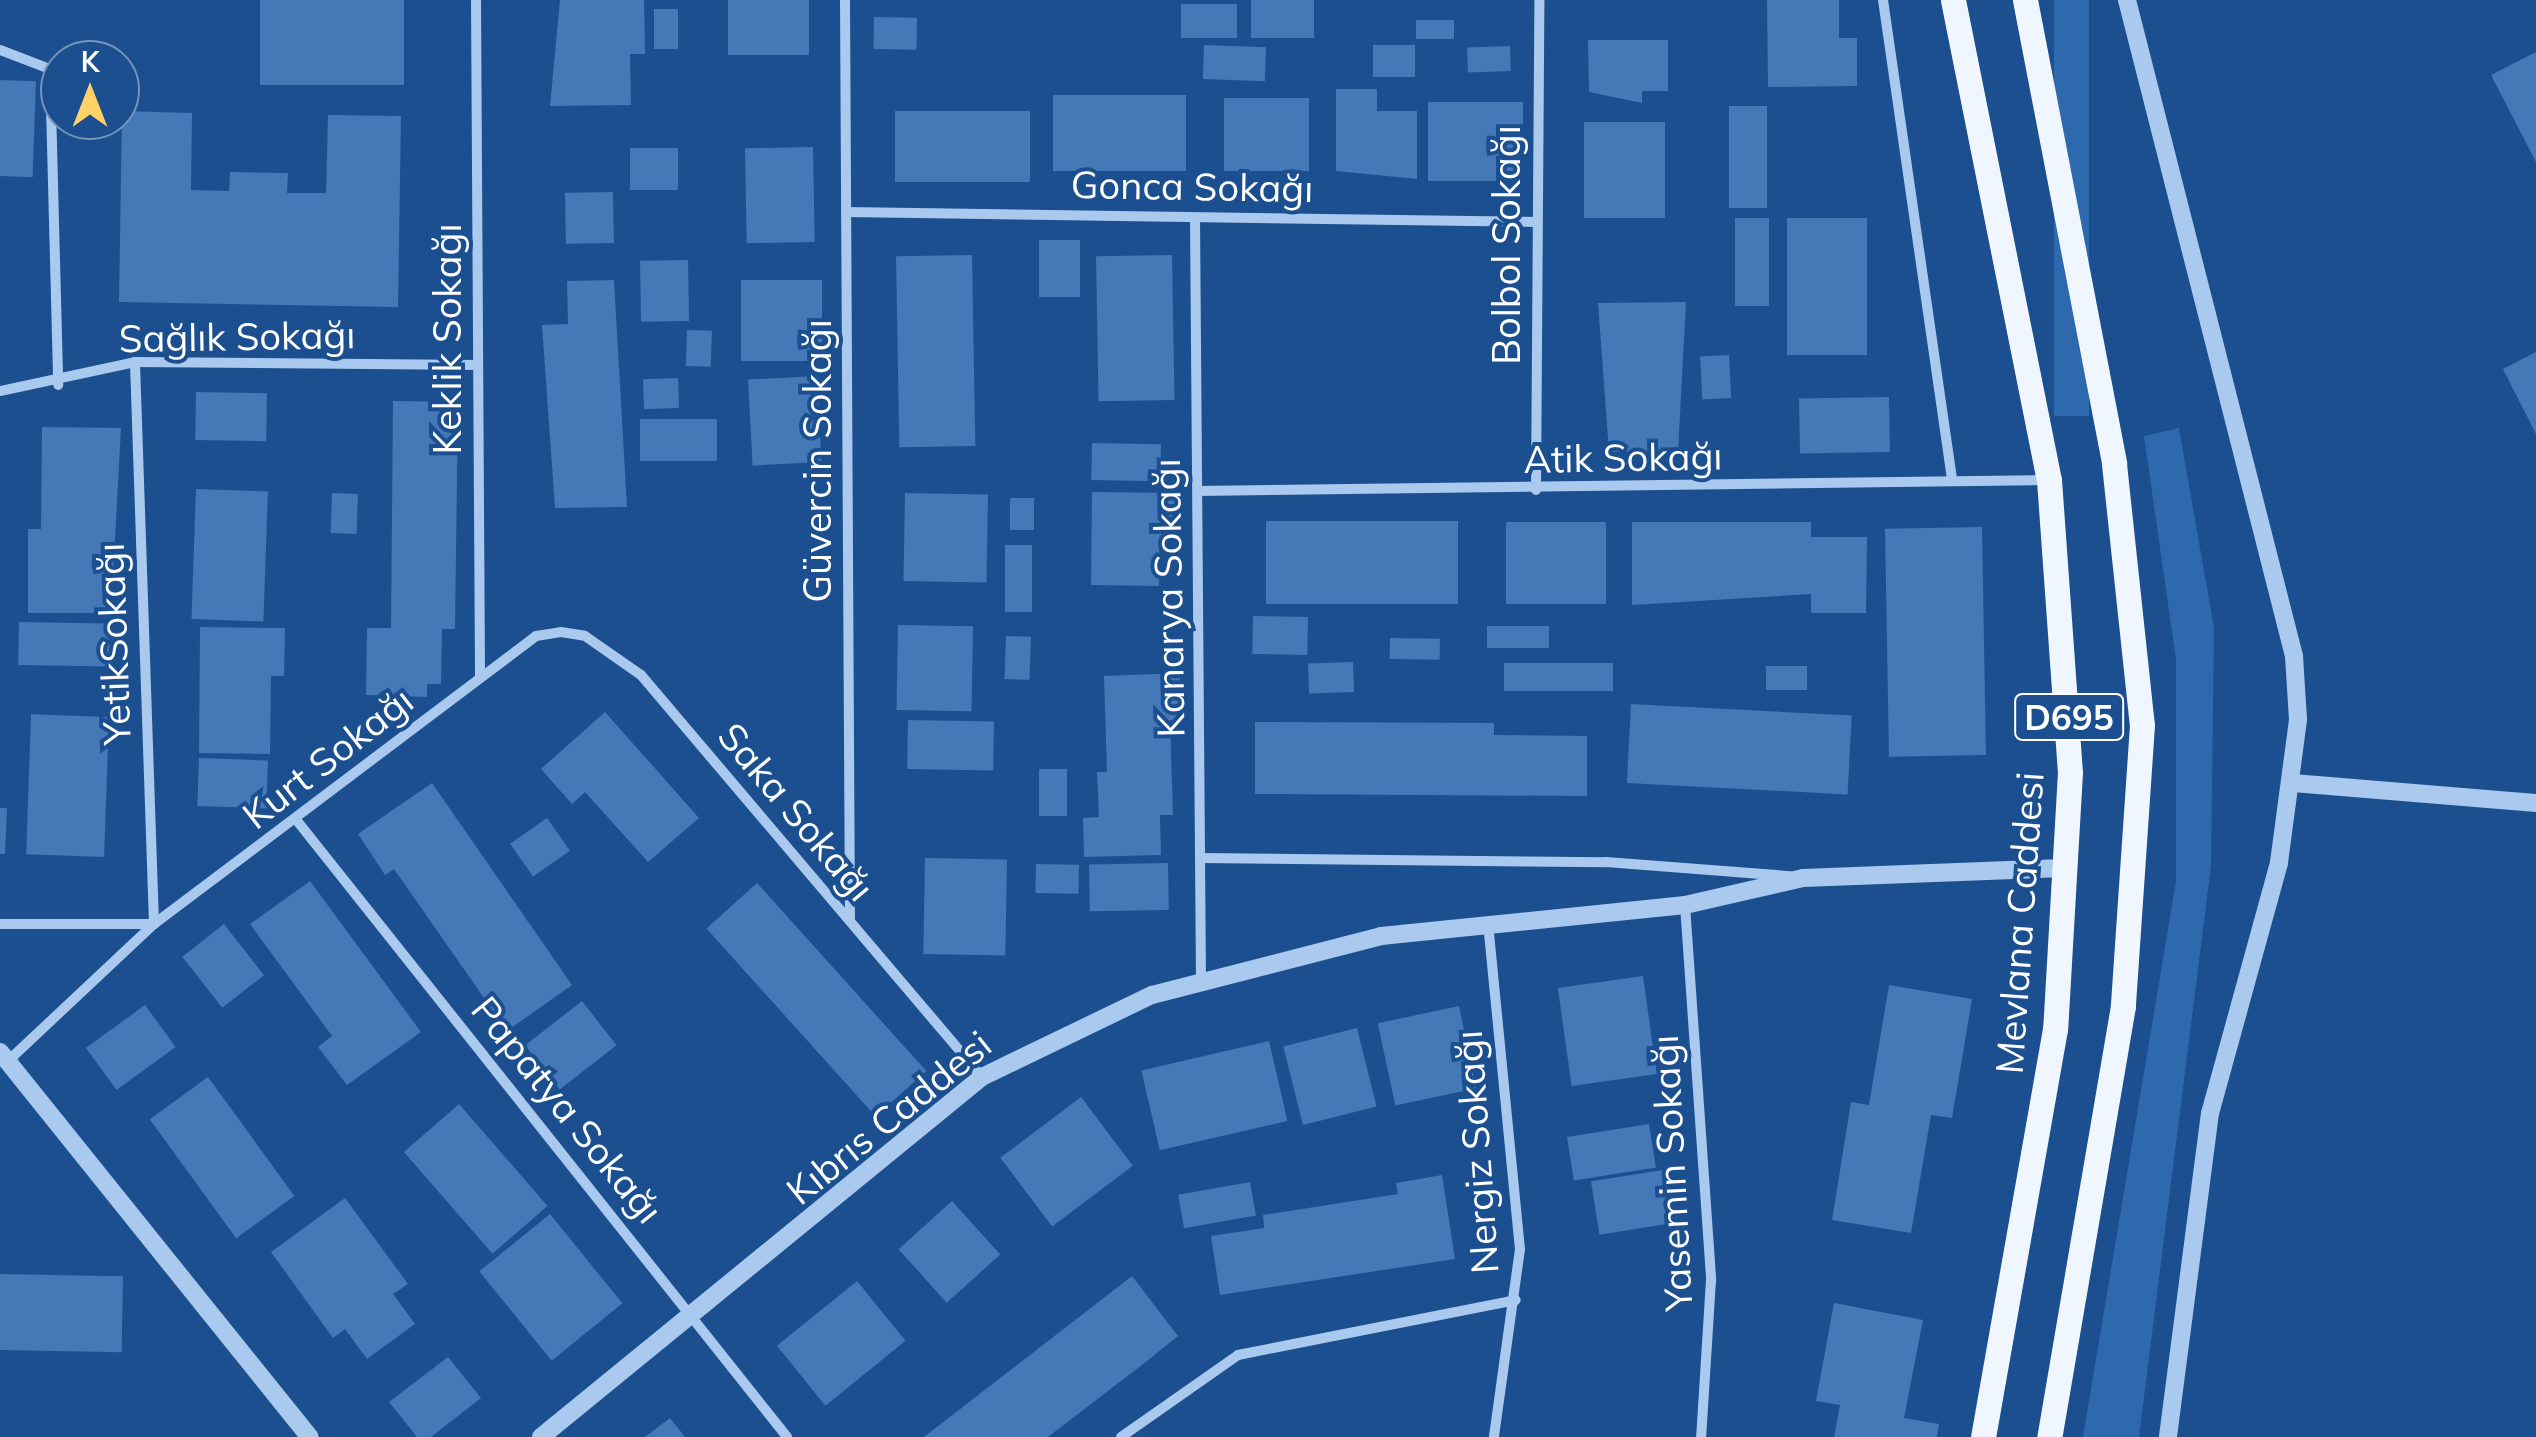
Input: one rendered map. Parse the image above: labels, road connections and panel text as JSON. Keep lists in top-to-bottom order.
{
  "streets": {
    "main road": ["D695", "Mevlana Caddesi"],
    "street": [
      "Gonca Sokağı",
      "Bolbol Sokağı",
      "Sağlık Sokağı",
      "Keklik Sokağı",
      "Atik Sokağı",
      "Güvercin Sokağı",
      "Kanarya Sokağı",
      "YetikSokağı",
      "Kurt Sokağı",
      "Saka Sokağı",
      "Papatya Sokağı",
      "Kıbrıs Caddesi",
      "Nergiz Sokağı",
      "Yasemin Sokağı"
    ]
  },
  "crossings": [
    ["Gonca Sokağı", "Bolbol Sokağı"],
    ["Gonca Sokağı", "Güvercin Sokağı"],
    ["Gonca Sokağı", "Kanarya Sokağı"],
    ["Bolbol Sokağı", "Atik Sokağı"],
    ["Sağlık Sokağı", "Keklik Sokağı"],
    ["Sağlık Sokağı", "YetikSokağı"],
    ["Keklik Sokağı", "Kurt Sokağı"],
    ["Atik Sokağı", "Kanarya Sokağı"],
    ["Atik Sokağı", "Mevlana Caddesi"],
    ["Güvercin Sokağı", "Saka Sokağı"],
    ["Kanarya Sokağı", "Kıbrıs Caddesi"],
    ["YetikSokağı", "Kurt Sokağı"],
    ["Kurt Sokağı", "Saka Sokağı"],
    ["Kurt Sokağı", "Papatya Sokağı"],
    ["Saka Sokağı", "Kıbrıs Caddesi"],
    ["Mevlana Caddesi", "Kıbrıs Caddesi"],
    ["Papatya Sokağı", "Kıbrıs Caddesi"],
    ["Kıbrıs Caddesi", "Nergiz Sokağı"],
    ["Kıbrıs Caddesi", "Yasemin Sokağı"]
  ],
  "north": "top"
}
